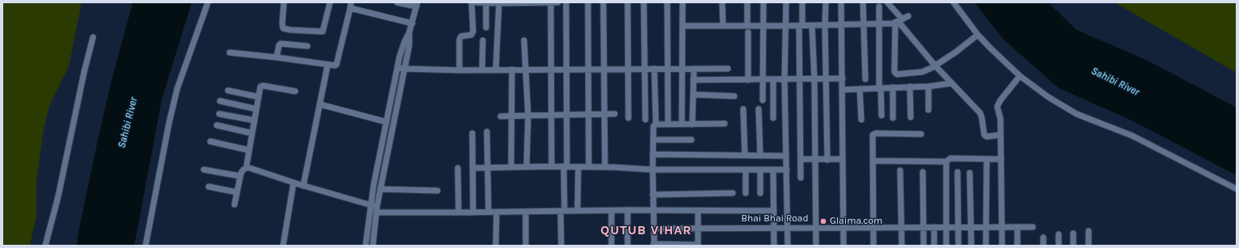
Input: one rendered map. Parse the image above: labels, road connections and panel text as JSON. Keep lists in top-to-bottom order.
{
  "streets": {
    "street": ["Bhai Bhai Road"]
  },
  "districts": ["QUTUB VIHAR"],
  "water": ["Sahibi River"],
  "places": ["Glaima.com"]
}
